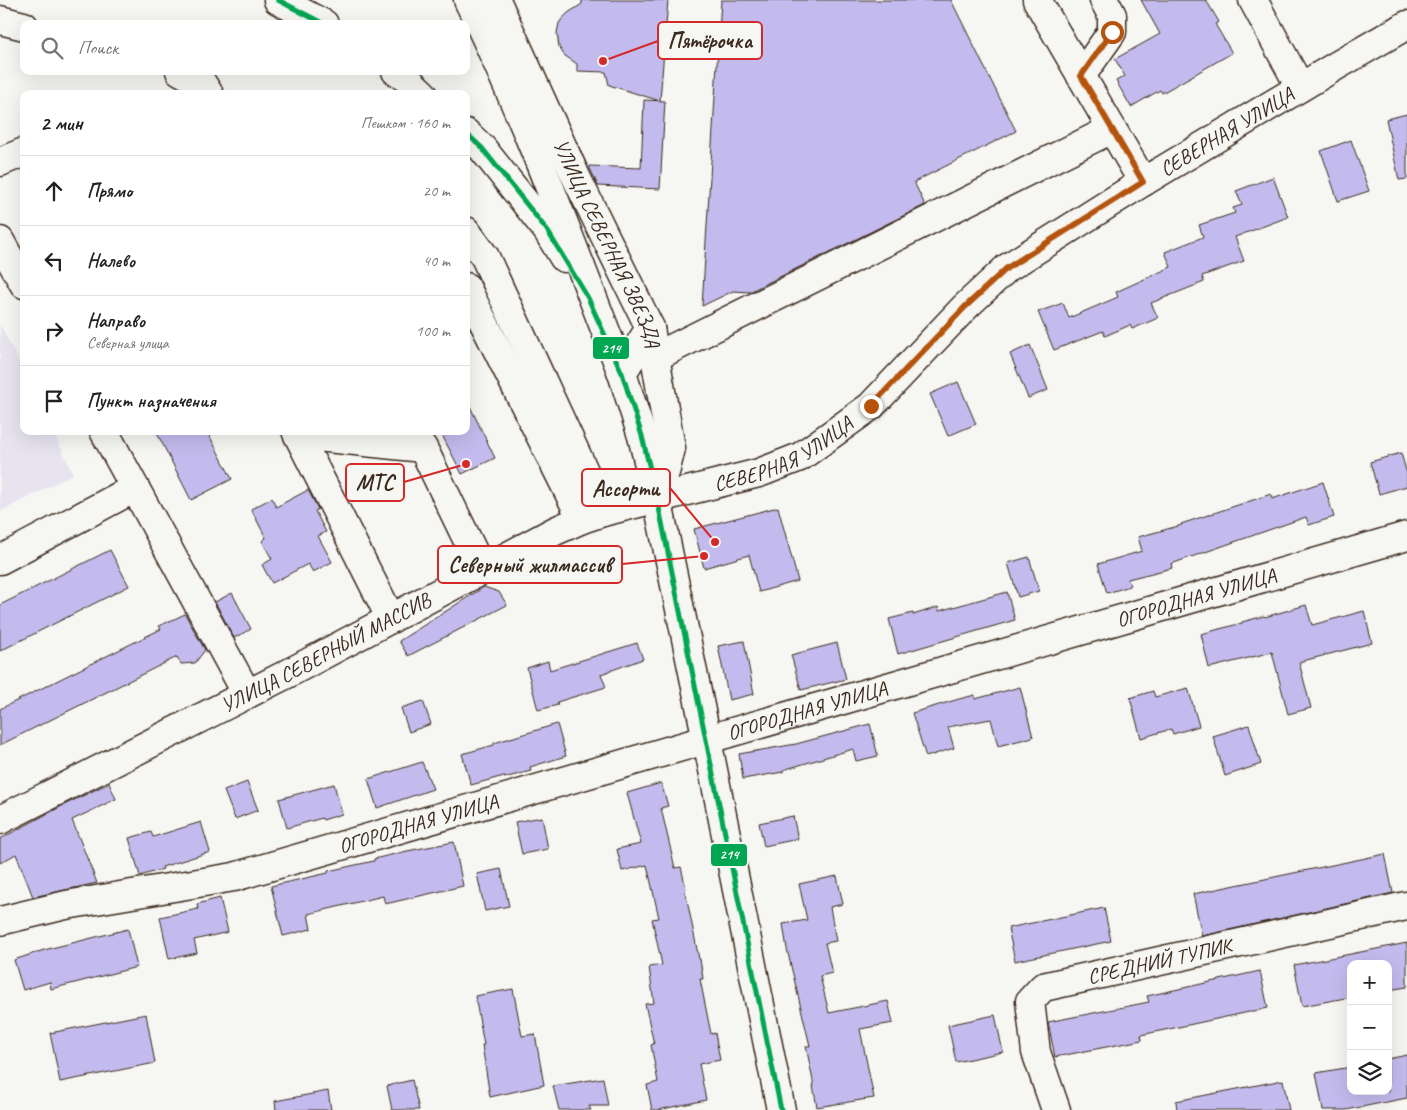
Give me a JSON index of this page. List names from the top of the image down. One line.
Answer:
{"streets":{"main road":["СЕВЕРНАЯ УЛИЦА","УЛИЦА СЕВЕРНАЯ ЗВЕЗДА","ОГОРОДНАЯ УЛИЦА","УЛИЦА СЕВЕРНЫЙ МАССИВ","СРЕДНИЙ ТУПИК"]},"crossings":[["СЕВЕРНАЯ УЛИЦА","УЛИЦА СЕВЕРНАЯ ЗВЕЗДА"],["СЕВЕРНАЯ УЛИЦА","УЛИЦА СЕВЕРНЫЙ МАССИВ"],["УЛИЦА СЕВЕРНАЯ ЗВЕЗДА","УЛИЦА СЕВЕРНЫЙ МАССИВ"]],"places":["Пятёрочка","МТС","Ассорти","Северный жилмассив"],"lines":["transit line 214"],"page":{"search":"Поиск","heading":["2 мин","Пешком · 160 m"],"list":[["Прямо","20 m"],["Налево","40 m"],["Направо","Северная улица","100 m"],"Пункт назначения"],"map_buttons":["+","−"]}}
